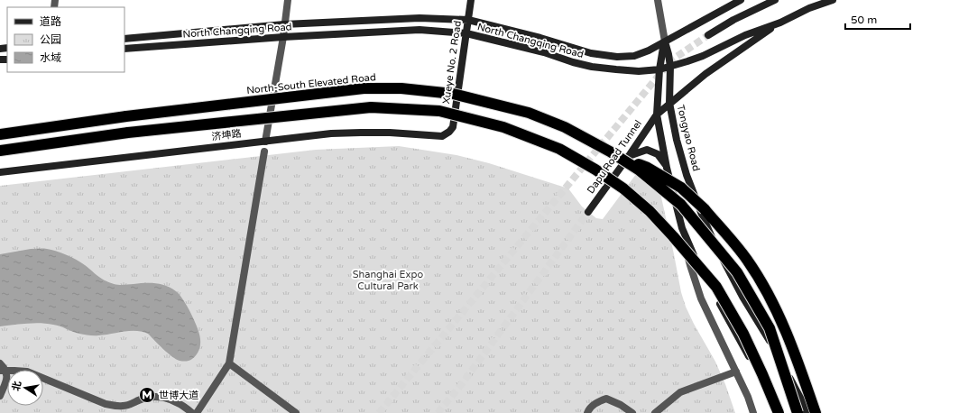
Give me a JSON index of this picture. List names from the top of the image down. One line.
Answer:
{"streets":{"highway":["North-South Elevated Road"],"main road":["North Changqing Road","Xueye No. 2 Road","济坤路","Tongyao Road","Dapu Road Tunnel"]},"crossings":[["North Changqing Road","Xueye No. 2 Road"],["North Changqing Road","Tongyao Road"],["Xueye No. 2 Road","济坤路"]],"parks":["Shanghai Expo Cultural Park"],"places":{"metro station":["世博大道"]},"legend":["道路","公园","水域"],"scale_bar":"50 m","north":"left"}
